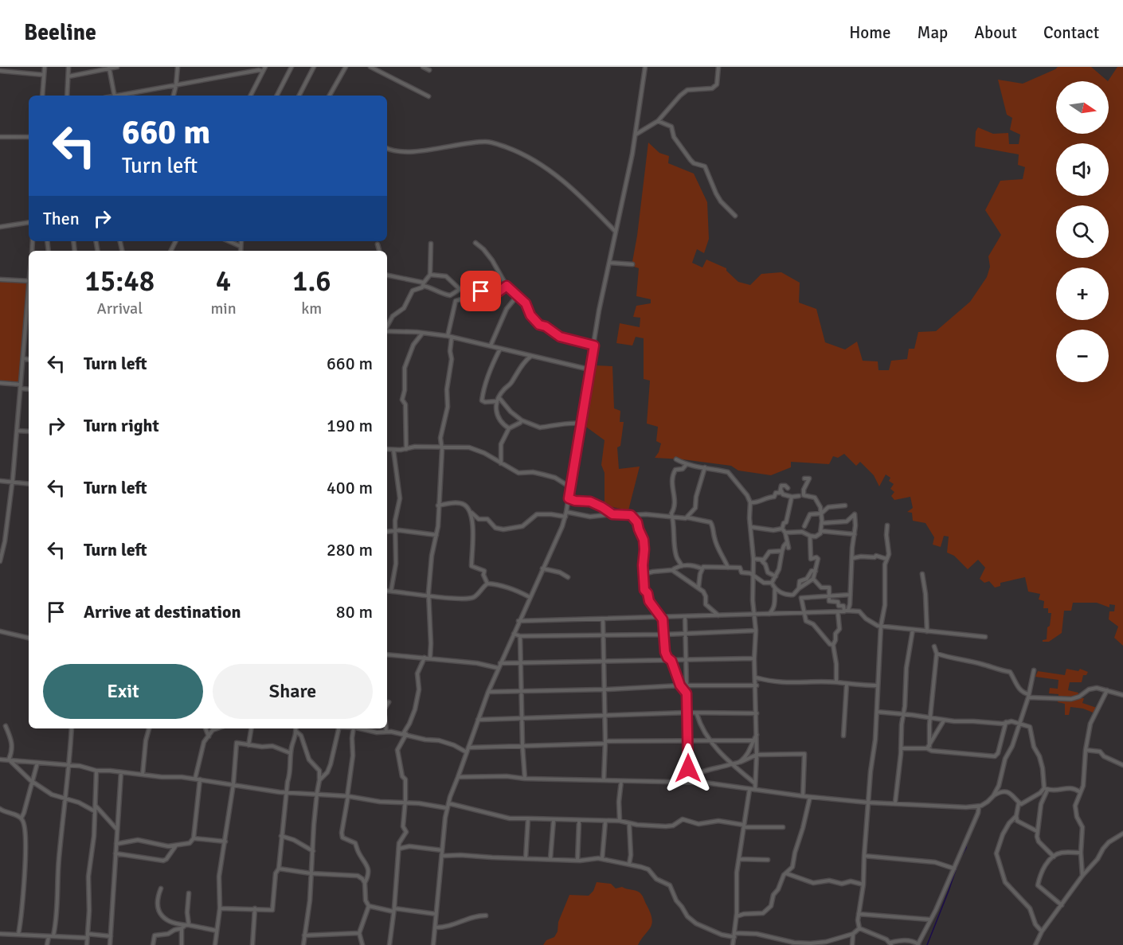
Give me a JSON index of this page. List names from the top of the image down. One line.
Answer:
{"north":"right","page":{"header":"Beeline","nav":["Home","Map","About","Contact"],"map_buttons":["+","−"],"turn":["660 m","Turn left"],"then":"Then","eta":["15:48","Arrival","4","min","1.6","km"],"list":[{"name":"Turn left","value":"660 m"},{"name":"Turn right","value":"190 m"},{"name":"Turn left","value":"400 m"},{"name":"Turn left","value":"280 m"},{"name":"Arrive at destination","value":"80 m"}],"buttons":["Exit","Share"]}}
